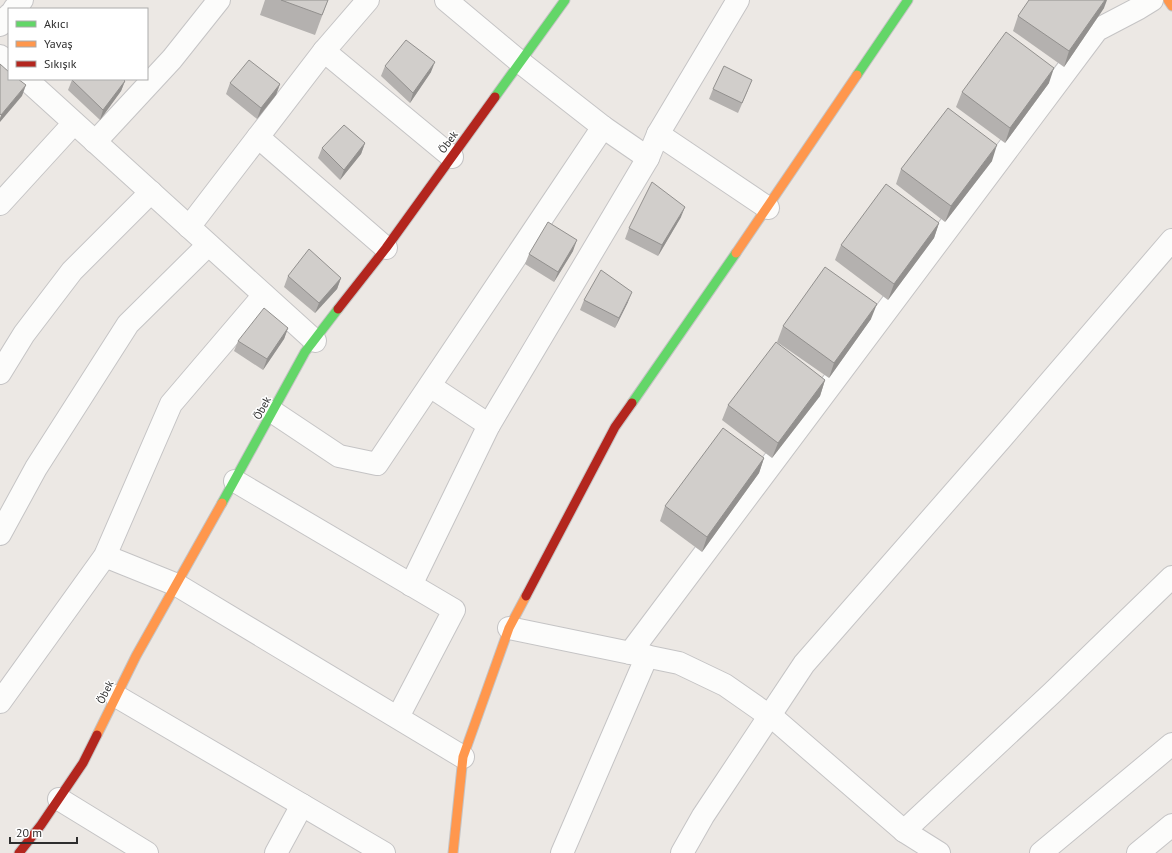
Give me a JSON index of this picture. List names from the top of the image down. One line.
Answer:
{"streets":{"street":["Öbek"]},"legend":["Akıcı","Yavaş","Sıkışık"],"scale_bar":"20 m"}
